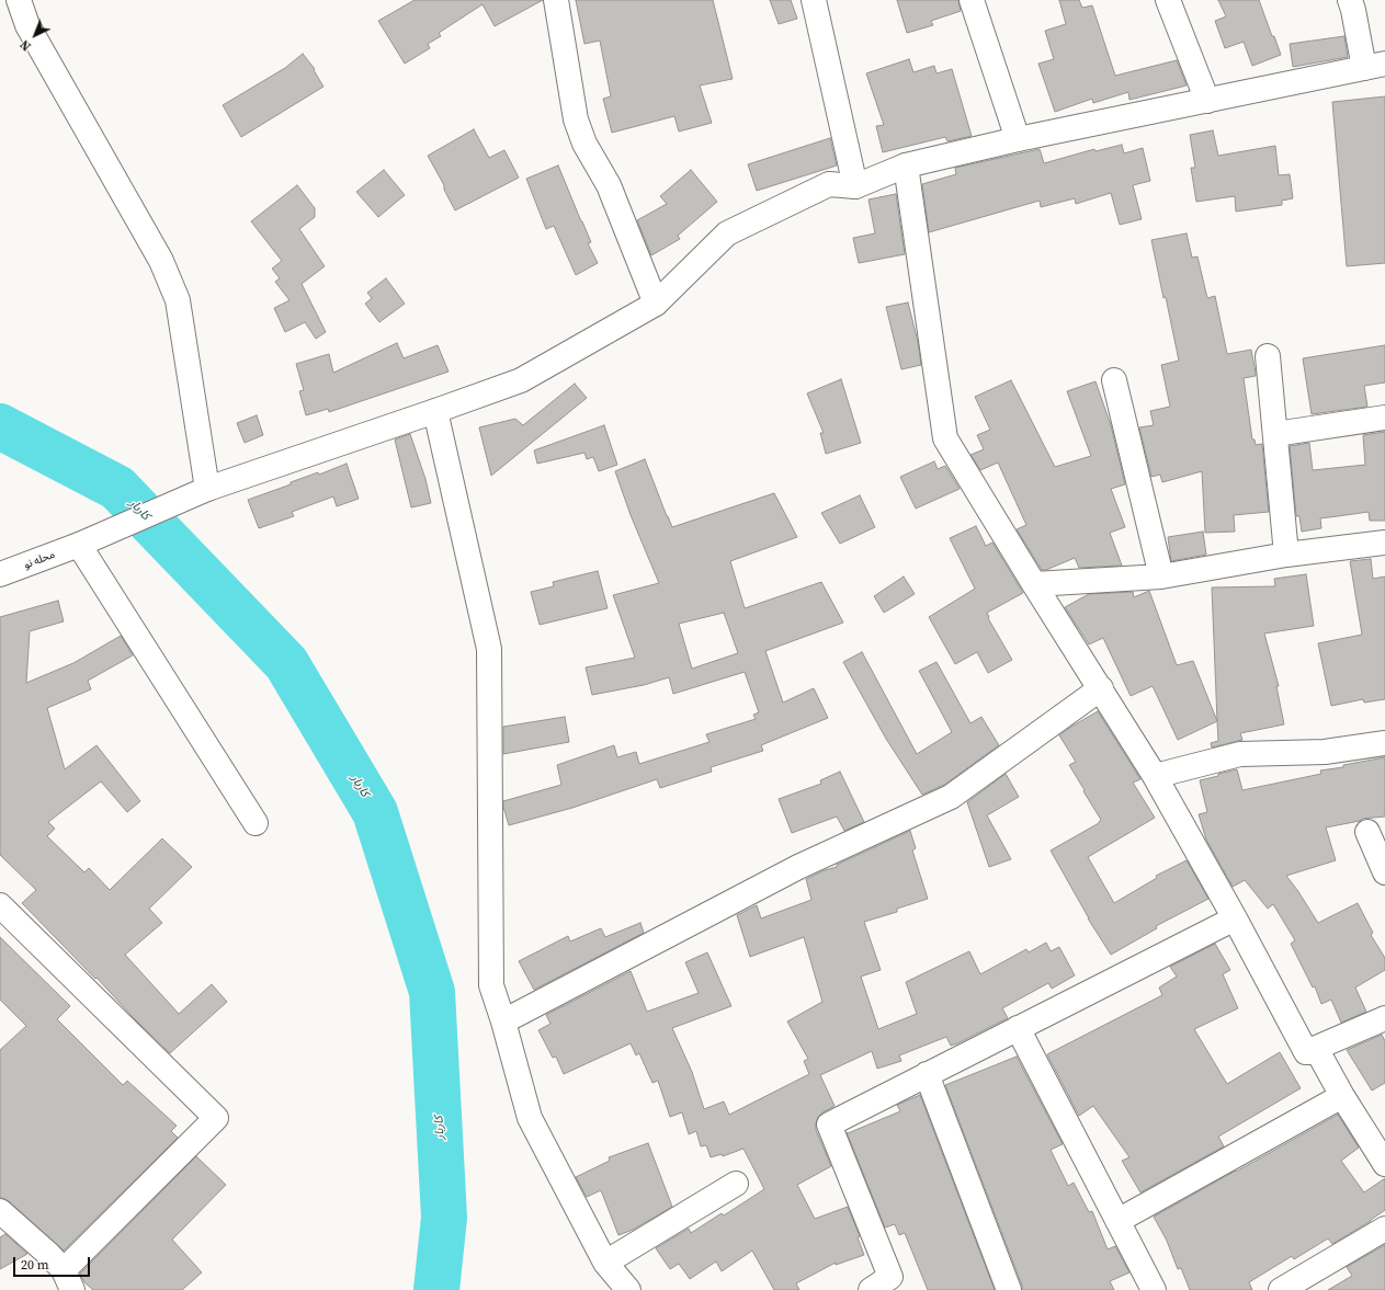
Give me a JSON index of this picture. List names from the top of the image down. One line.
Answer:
{"streets":{"street":["محله نو"]},"water":["کاربار"],"scale_bar":"20 m","north":"bottom left"}
